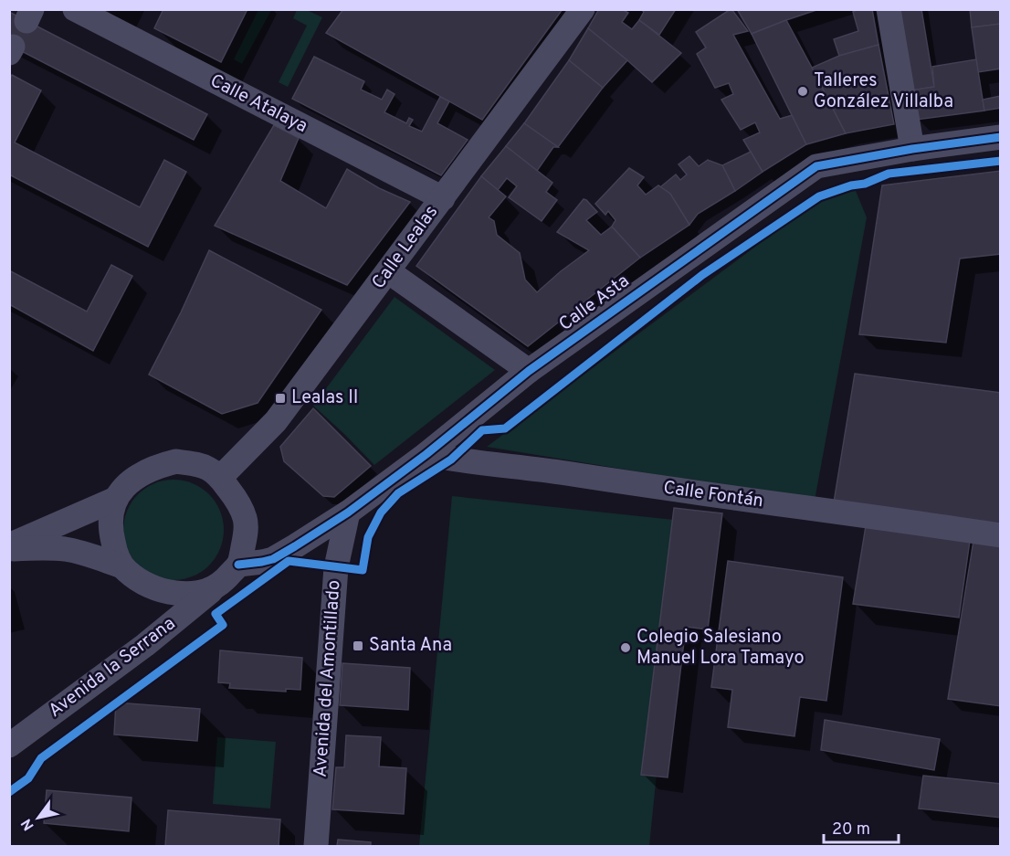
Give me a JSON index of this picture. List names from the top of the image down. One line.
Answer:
{"streets":{"street":["Calle Atalaya","Calle Lealas","Calle Asta","Calle Fontán","Avenida la Serrana","Avenida del Amontillado"]},"crossings":[["Calle Atalaya","Calle Lealas"],["Calle Lealas","Calle Asta"],["Calle Lealas","Avenida la Serrana"],["Calle Asta","Calle Fontán"],["Calle Asta","Avenida la Serrana"],["Calle Asta","Avenida del Amontillado"]],"places":{"other":["Talleres González Villalba","Colegio Salesiano Manuel Lora Tamayo"],"transit":["Lealas II","Santa Ana"]},"scale_bar":"20 m","north":"bottom left"}
